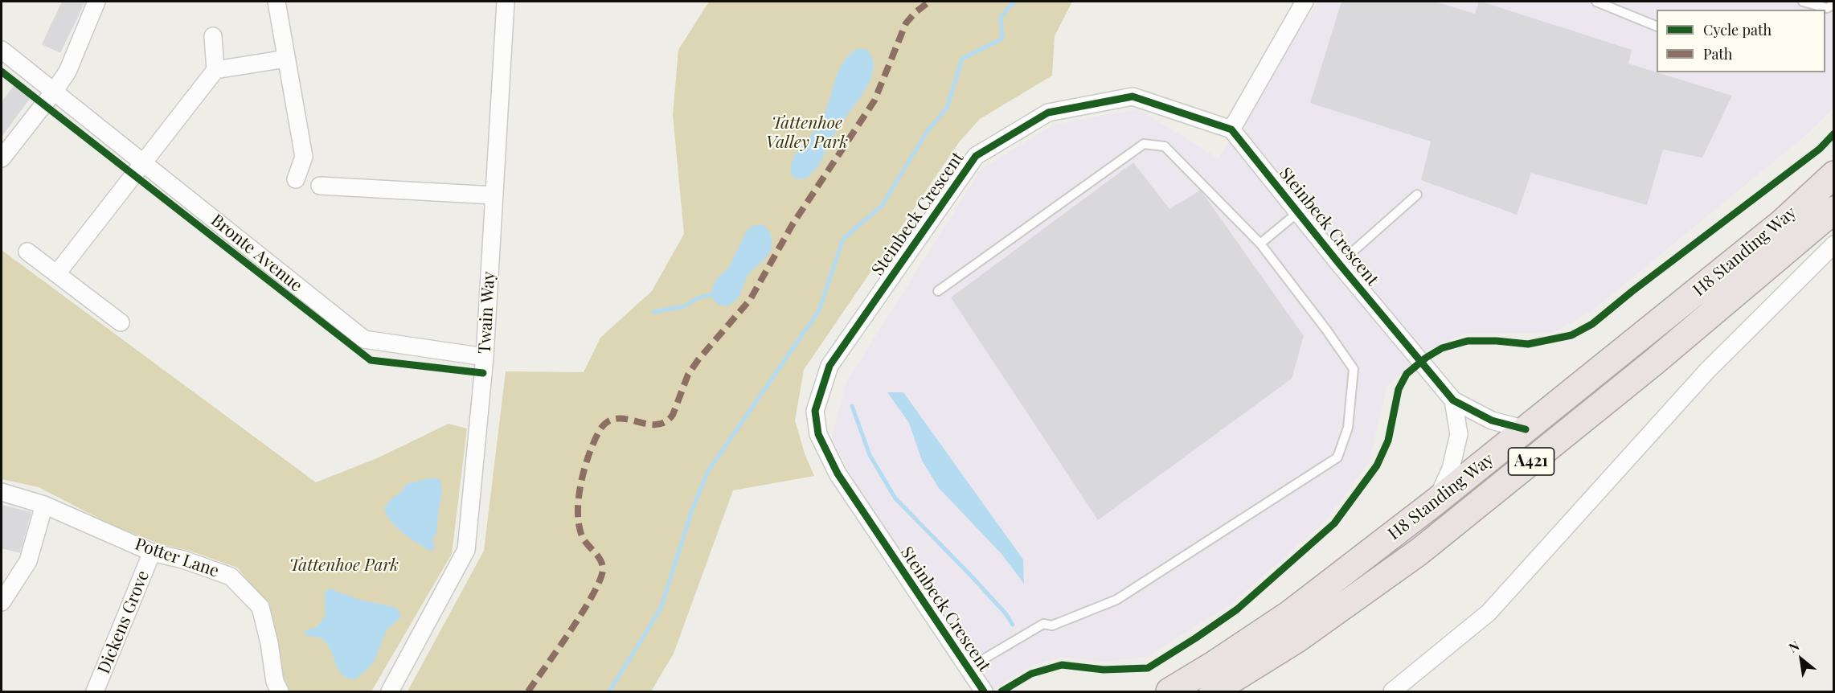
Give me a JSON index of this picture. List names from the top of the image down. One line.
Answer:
{"streets":{"highway":["H8 Standing Way","A421"],"street":["Steinbeck Crescent","Bronte Avenue","Twain Way","Potter Lane","Dickens Grove"]},"crossings":[["Steinbeck Crescent","H8 Standing Way"],["Bronte Avenue","Twain Way"],["Potter Lane","Dickens Grove"]],"parks":["Tattenhoe Valley Park","Tattenhoe Park"],"legend":["Cycle path","Path"],"north":"top left"}
